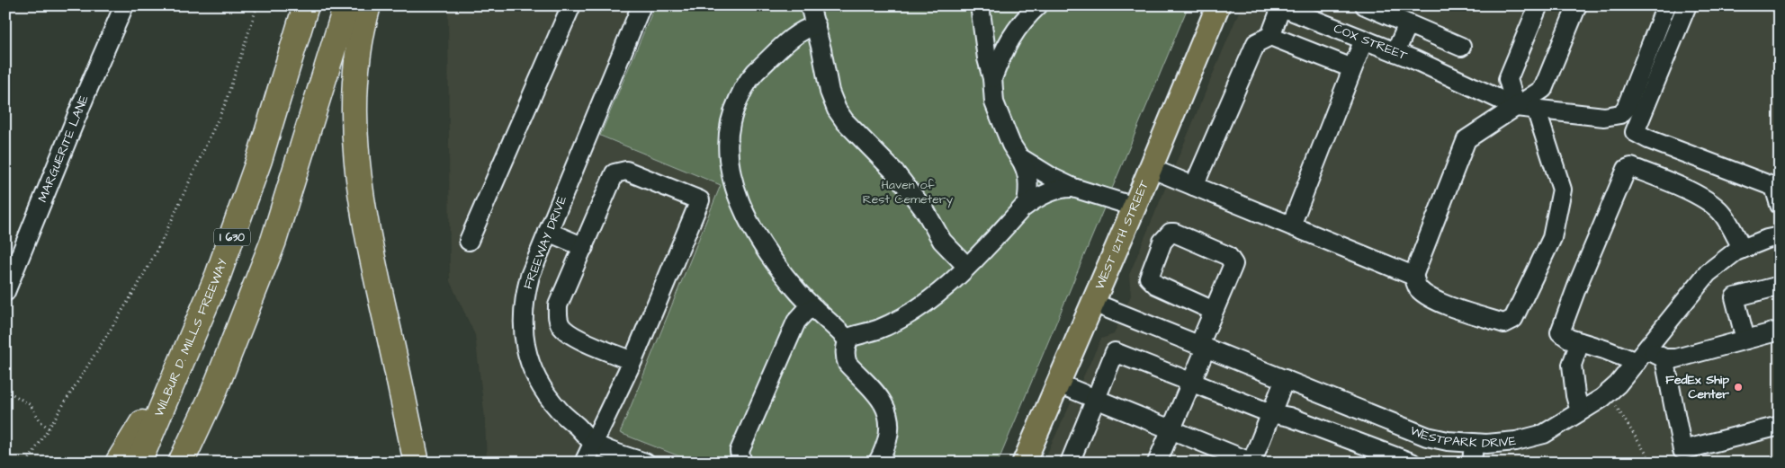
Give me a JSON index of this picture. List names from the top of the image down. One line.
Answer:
{"streets":{"highway":["I 630","WILBUR D. MILLS FREEWAY"],"main road":["WEST 12TH STREET"],"street":["COX STREET","MARGUERITE LANE","FREEWAY DRIVE","WESTPARK DRIVE"]},"crossings":[["WEST 12TH STREET","WESTPARK DRIVE"]],"parks":["Haven of Rest Cemetery"],"places":["FedEx Ship Center"]}
